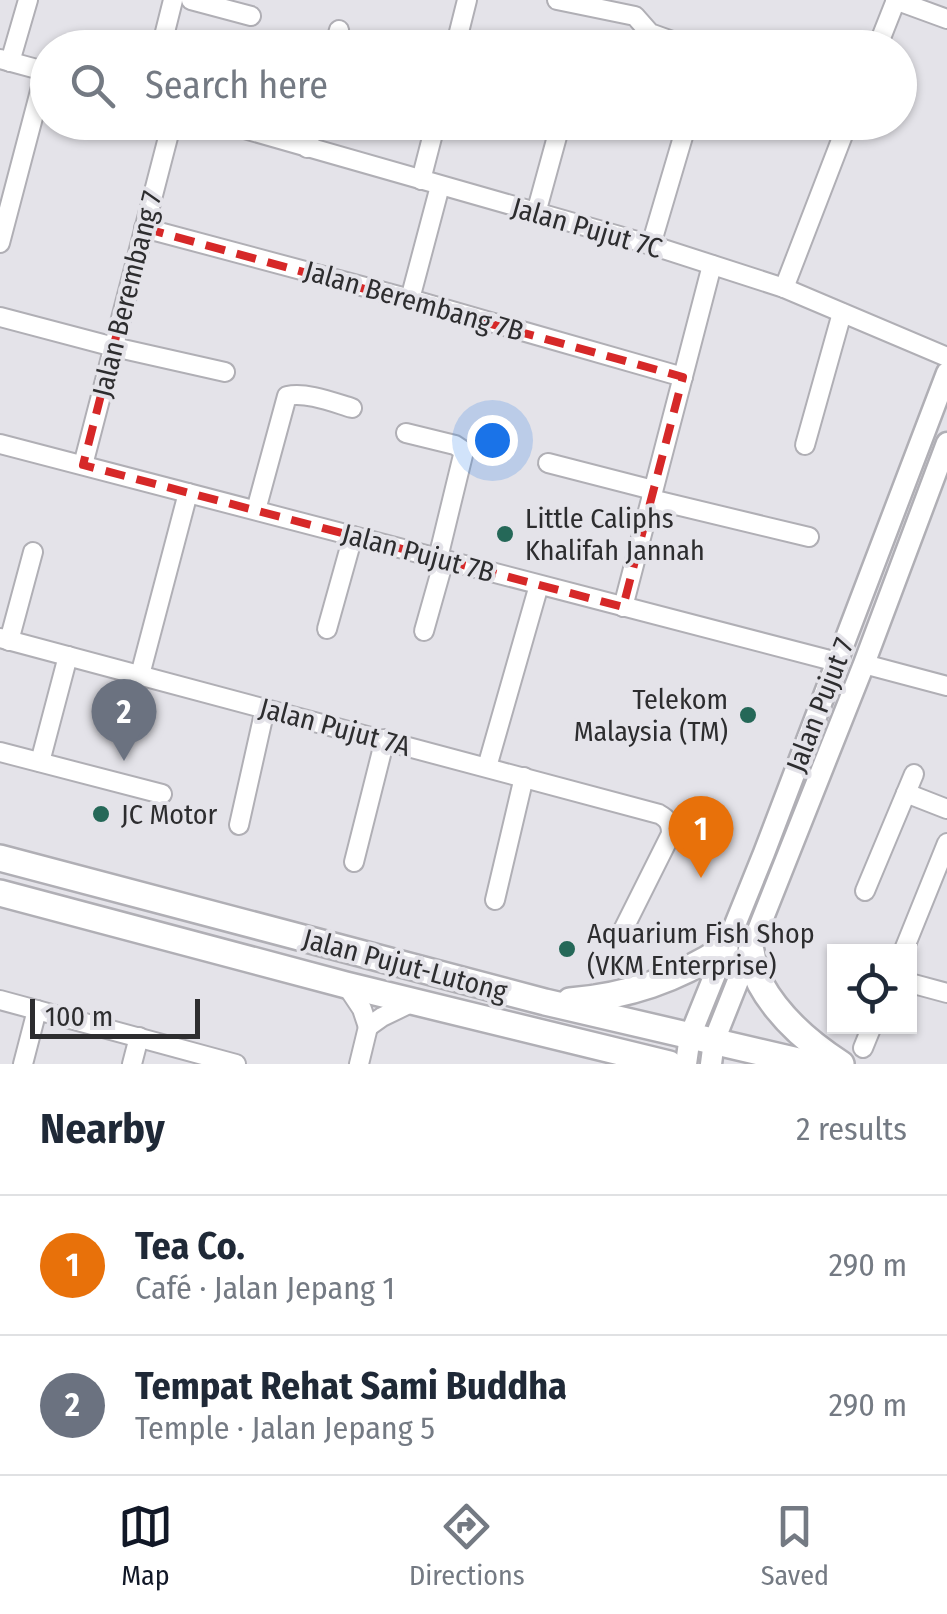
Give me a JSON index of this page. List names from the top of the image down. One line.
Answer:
{"streets":{"highway":["Jalan Pujut-Lutong"],"main road":["Jalan Pujut 7"],"street":["Jalan Pujut 7C","Jalan Berembang 7","Jalan Berembang 7B","Jalan Pujut 7B","Jalan Pujut 7A"]},"crossings":[["Jalan Berembang 7","Jalan Berembang 7B"],["Jalan Berembang 7","Jalan Pujut 7B"],["Jalan Pujut 7B","Jalan Pujut 7"],["Jalan Pujut 7","Jalan Pujut-Lutong"]],"places":["Little Caliphs Khalifah Jannah","Telekom Malaysia (TM)","JC Motor","Aquarium Fish Shop (VKM Enterprise)"],"scale_bar":"100 m","page":{"search":"Search here","pins":["2","1"],"scale":"100 m","heading":["Nearby","2 results"],"list":[{"mark":"1","name":"Tea Co.","note":"Café · Jalan Jepang 1","value":"290 m"},{"mark":"2","name":"Tempat Rehat Sami Buddha","note":"Temple · Jalan Jepang 5","value":"290 m"}],"nav":["Map","Directions","Saved"]}}
